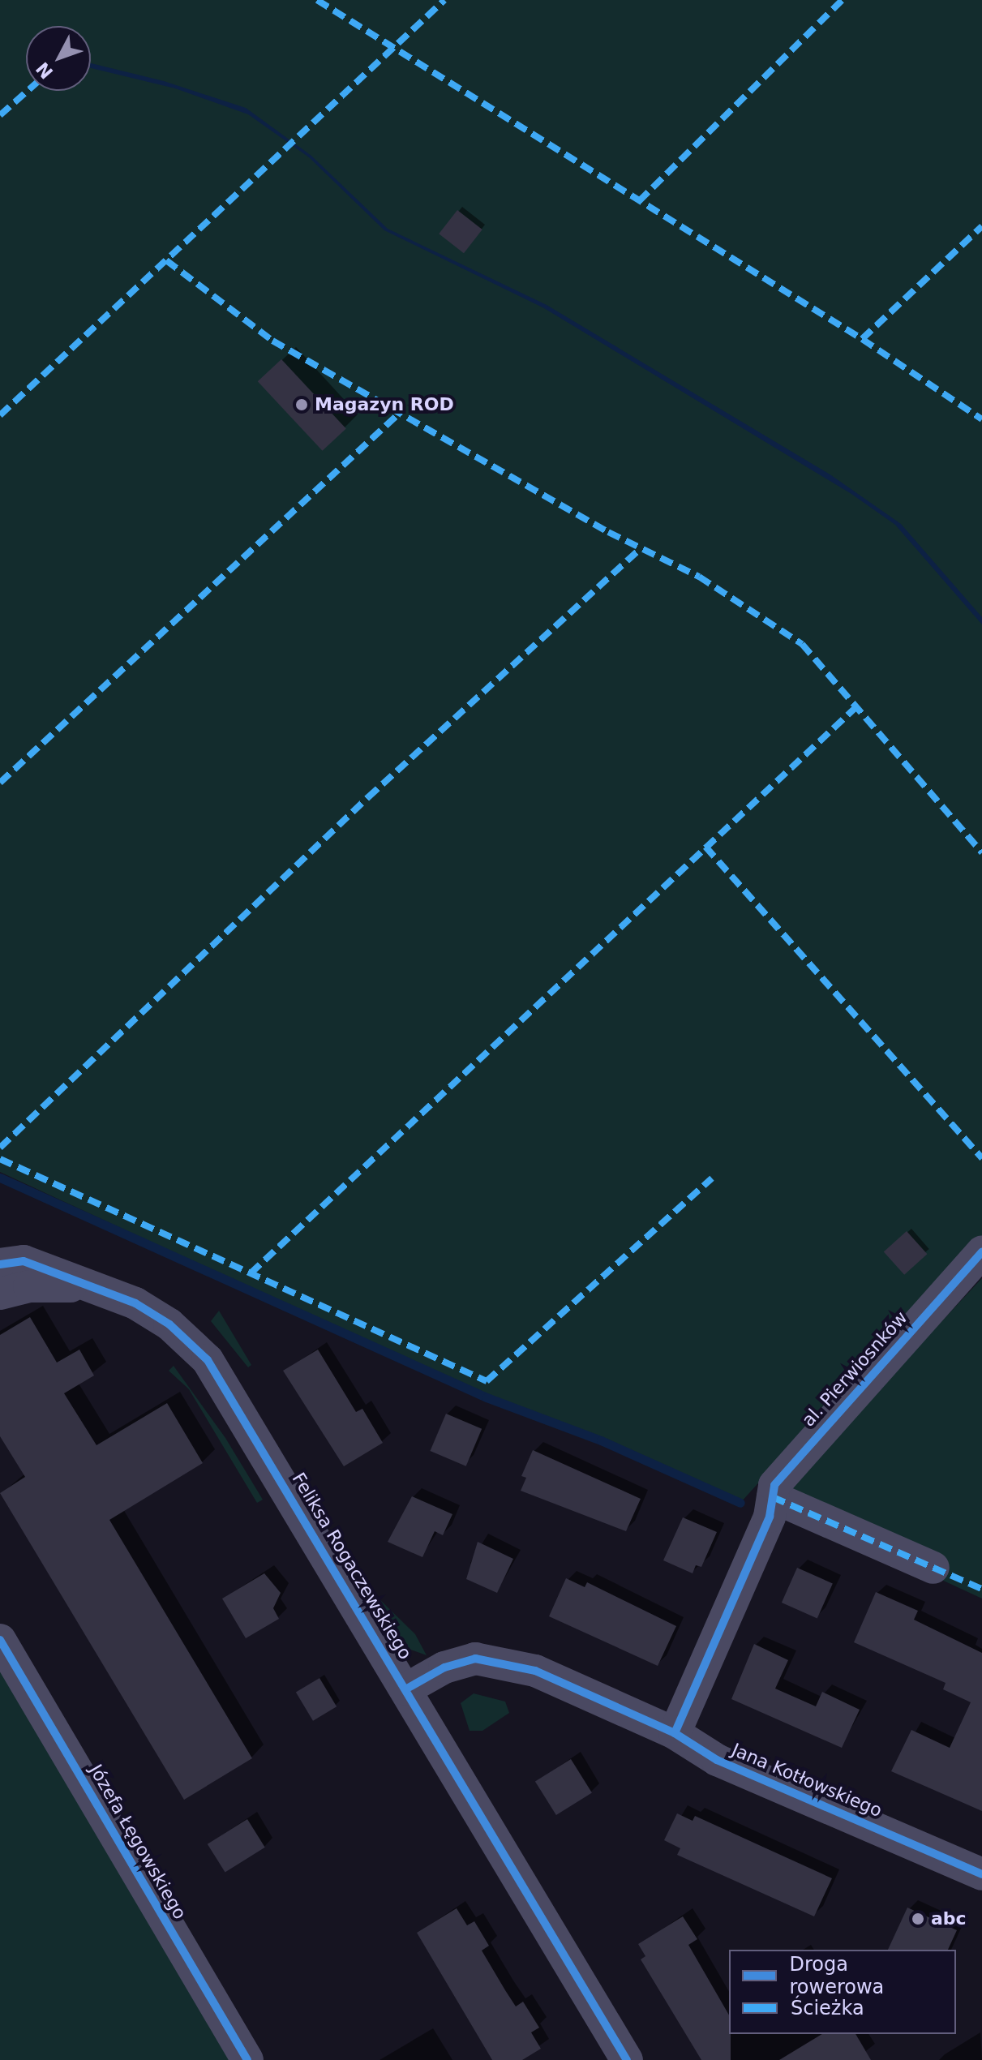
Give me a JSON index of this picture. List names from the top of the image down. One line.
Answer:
{"streets":{"street":["al. Pierwiosnków","Feliksa Rogaczewskiego","Jana Kotłowskiego","Józefa Łęgowskiego"]},"crossings":[["al. Pierwiosnków","Jana Kotłowskiego"],["Feliksa Rogaczewskiego","Jana Kotłowskiego"]],"places":["Magazyn ROD","abc"],"legend":["Droga rowerowa","Ścieżka"],"north":"bottom left"}
